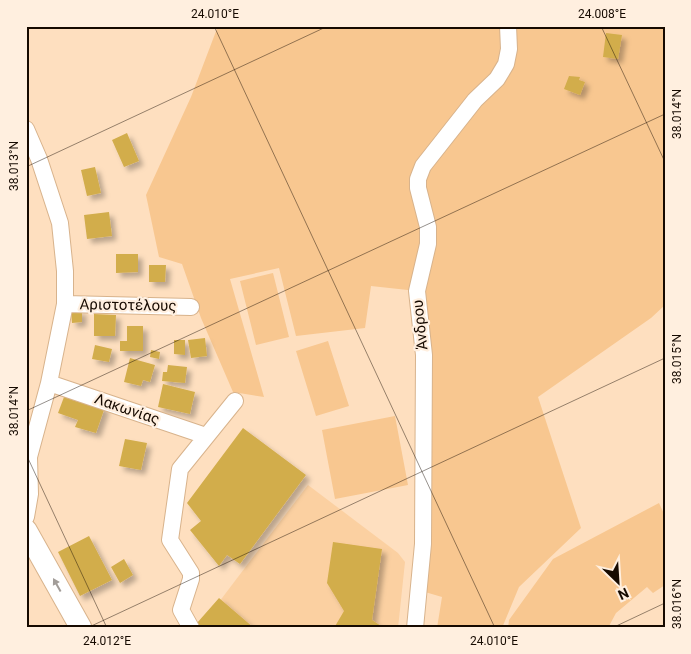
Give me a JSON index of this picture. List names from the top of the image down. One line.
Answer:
{"streets":{"street":["Αριστοτέλους","Άνδρου","Λακωνίας"]},"north":"bottom right","coordinates":["24.010°E","24.008°E","38.014°N","38.013°N","38.015°N","38.016°N","24.012°E"]}
